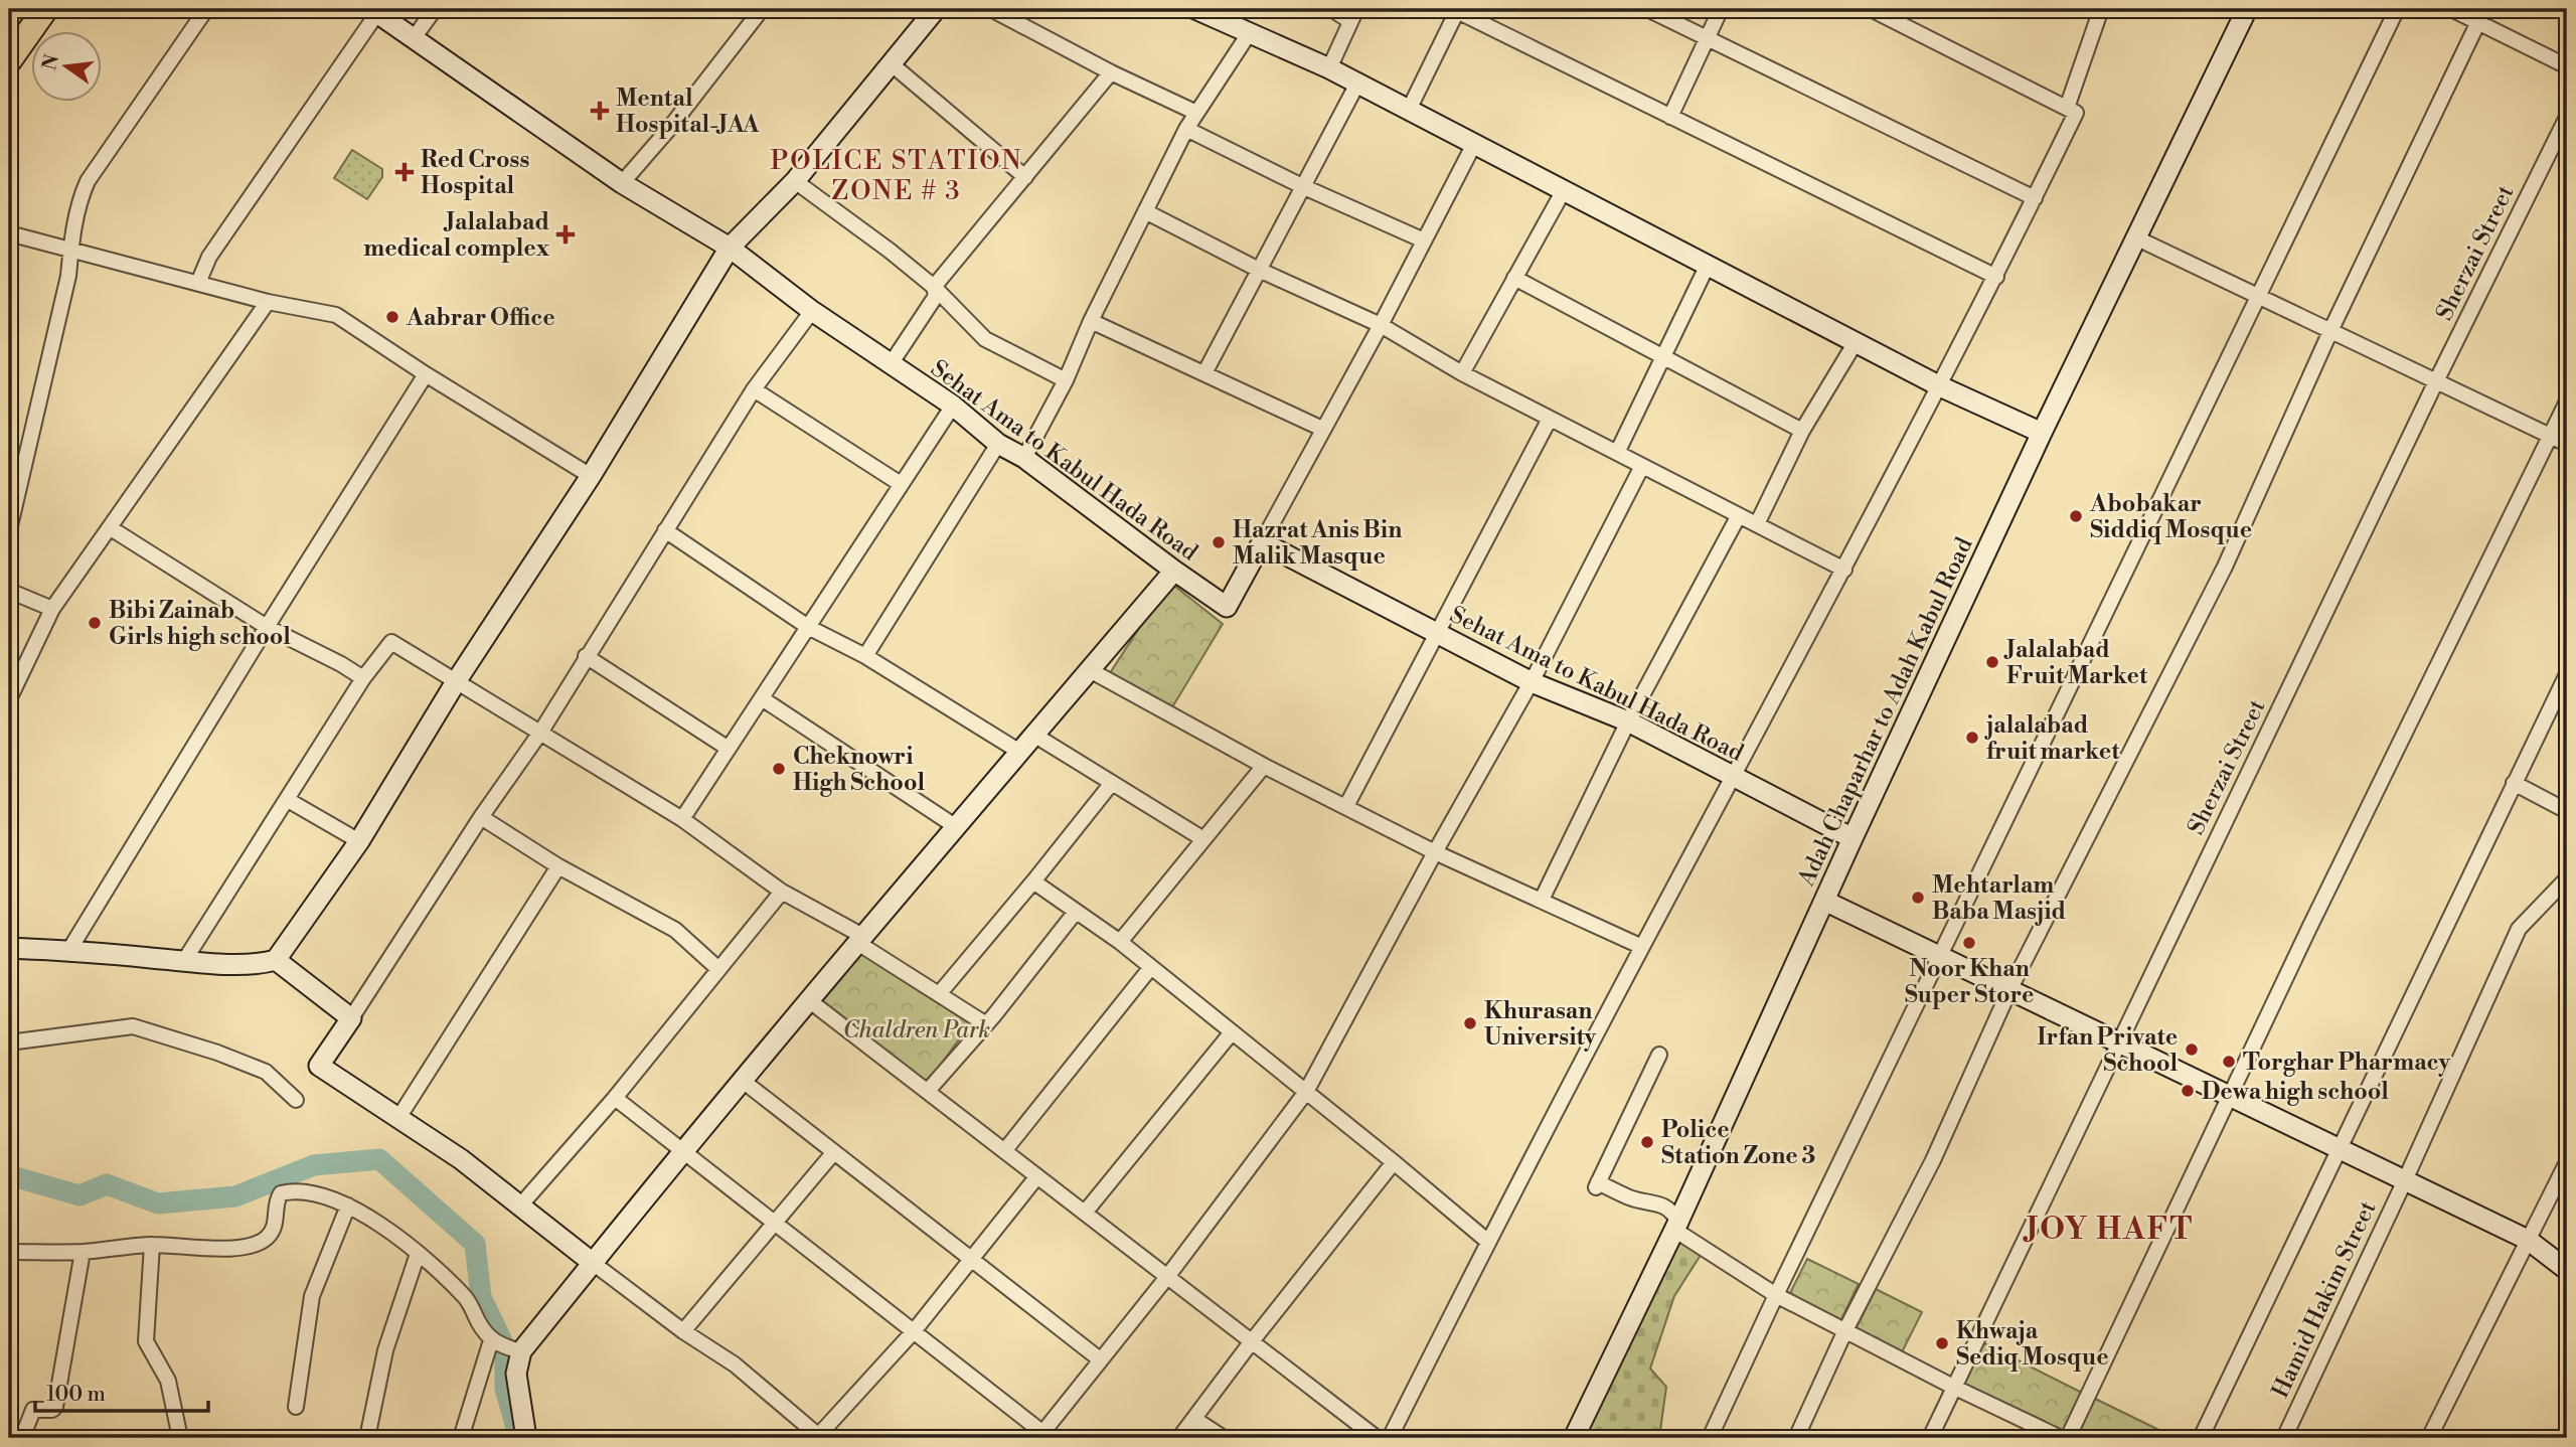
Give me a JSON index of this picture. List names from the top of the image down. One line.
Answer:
{"streets":{"main road":["Sehat Ama to Kabul Hada Road","Adah Chaparhar to Adah Kabul Road"],"street":["Sherzai Street","Hamid Hakim Street"]},"crossings":[["Sehat Ama to Kabul Hada Road","Adah Chaparhar to Adah Kabul Road"]],"districts":["POLICE STATION ZONE # 3","JOY HAFT"],"parks":["Chaldren Park"],"places":{"health":["Mental Hospital-JAA","Red Cross Hospital","Jalalabad medical complex"],"other":["Aabrar Office","Abobakar Siddiq Mosque","Hazrat Anis Bin Malik Masque","Bibi Zainab Girls high school","Jalalabad Fruit Market","jalalabad fruit market","Cheknowri High School","Mehtarlam Baba Masjid","Noor Khan Super Store","Khurasan University","Irfan Private School","Torghar Pharmacy","Dewa high school","Police Station Zone 3","Khwaja Sediq Mosque"]},"scale_bar":"100 m","north":"left"}
